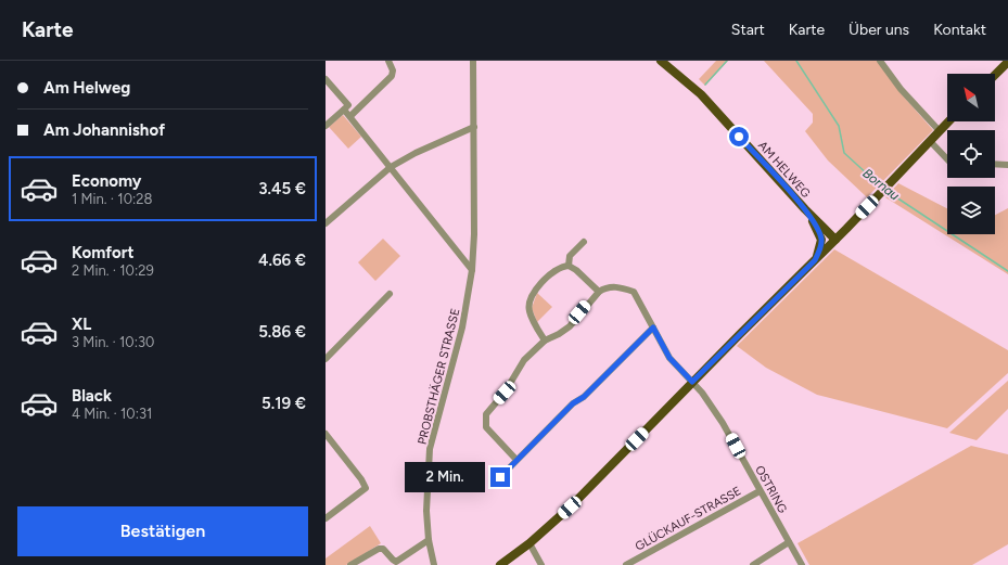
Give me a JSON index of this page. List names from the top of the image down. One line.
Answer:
{"streets":{"main road":["AM HELWEG"],"street":["PROBSTHÄGER STRASSE","OSTRING","GLÜCKAUF-STRASSE"]},"crossings":[["OSTRING","GLÜCKAUF-STRASSE"]],"water":["Bornau"],"north":"top left","page":{"header":"Karte","nav":["Start","Karte","Über uns","Kontakt"],"banner":["Am Helweg","Am Johannishof"],"list":[{"name":"Economy","note":"1 Min. · 10:28","value":"3.45 €"},{"name":"Komfort","note":"2 Min. · 10:29","value":"4.66 €"},{"name":"XL","note":"3 Min. · 10:30","value":"5.86 €"},{"name":"Black","note":"4 Min. · 10:31","value":"5.19 €"}],"bubble":"2 Min.","buttons":"Bestätigen"}}
